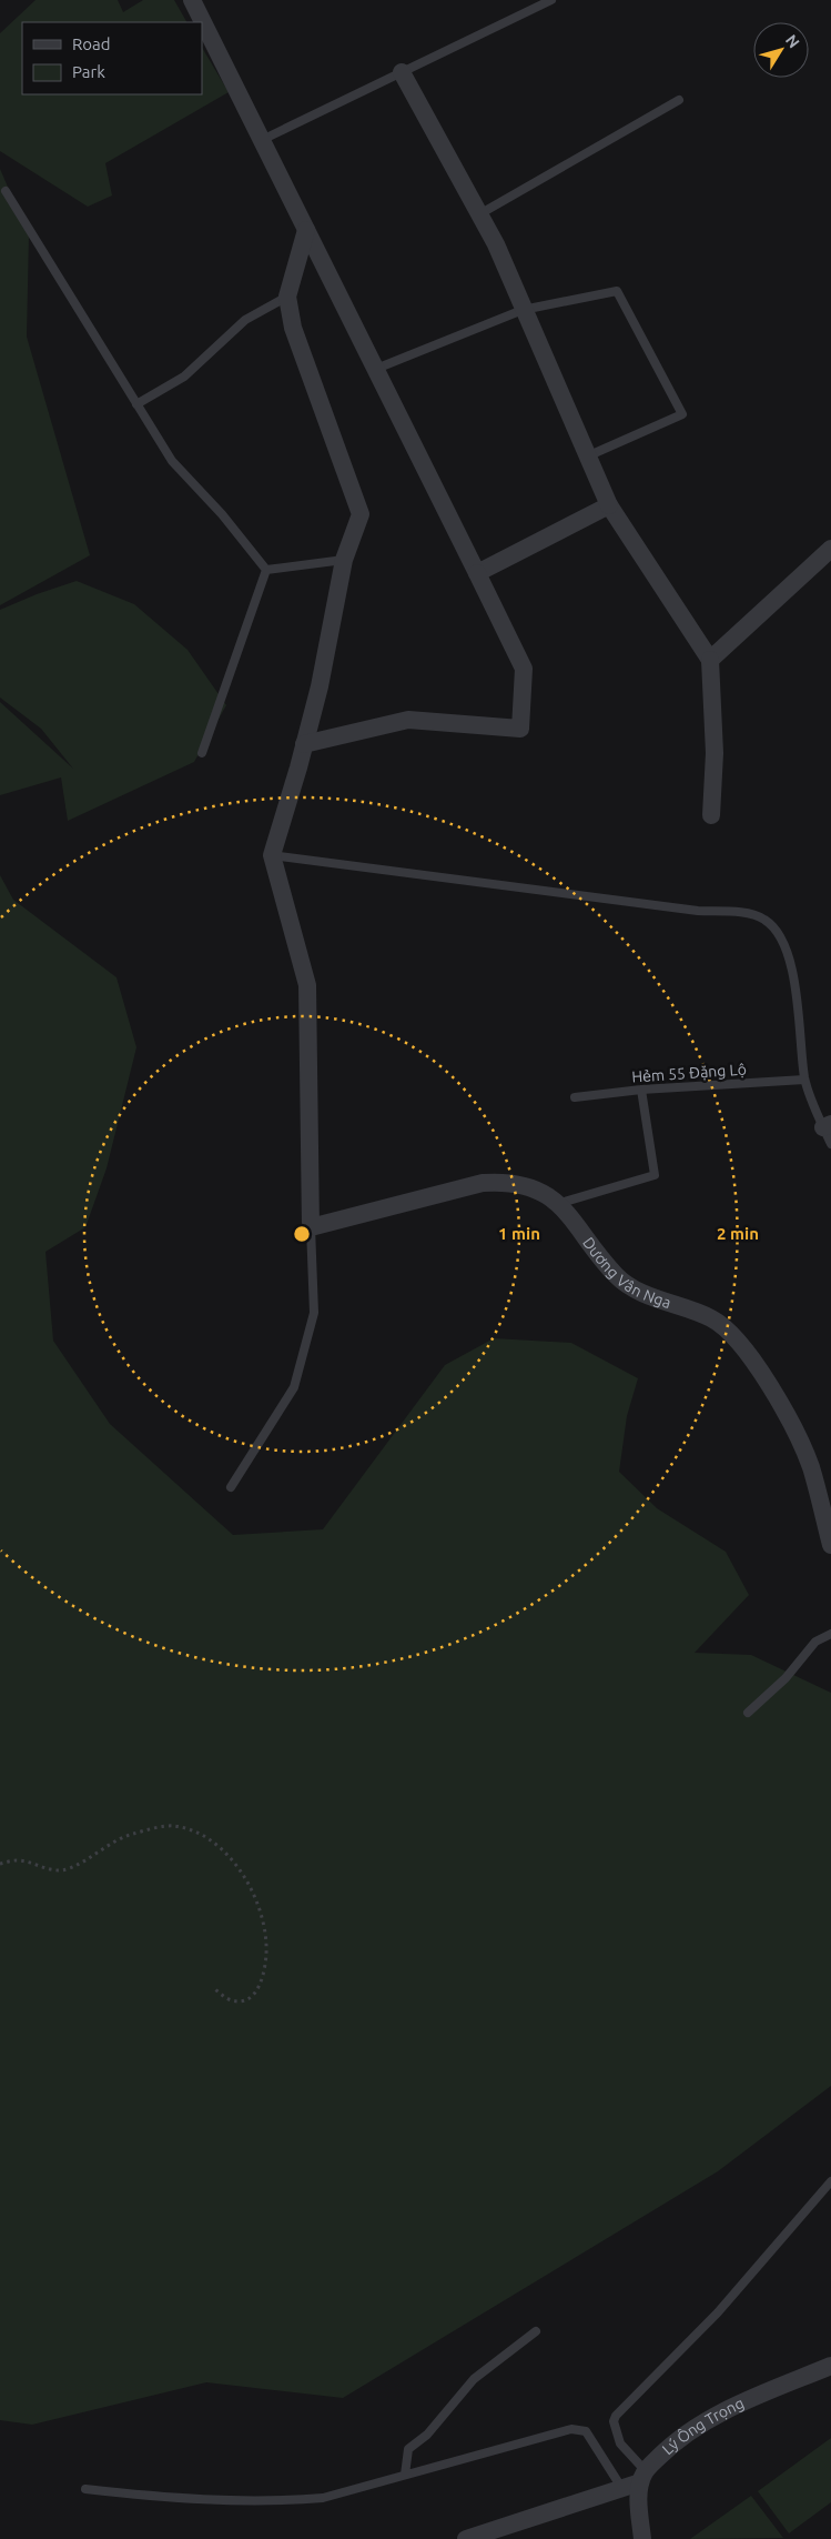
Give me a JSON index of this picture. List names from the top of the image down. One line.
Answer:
{"streets":{"street":["Dương Vân Nga","Lý Ông Trọng"],"lane":["Hẻm 55 Đặng Lộ"]},"legend":["Road","Park"],"north":"top right","rings":["1 min","2 min"]}
